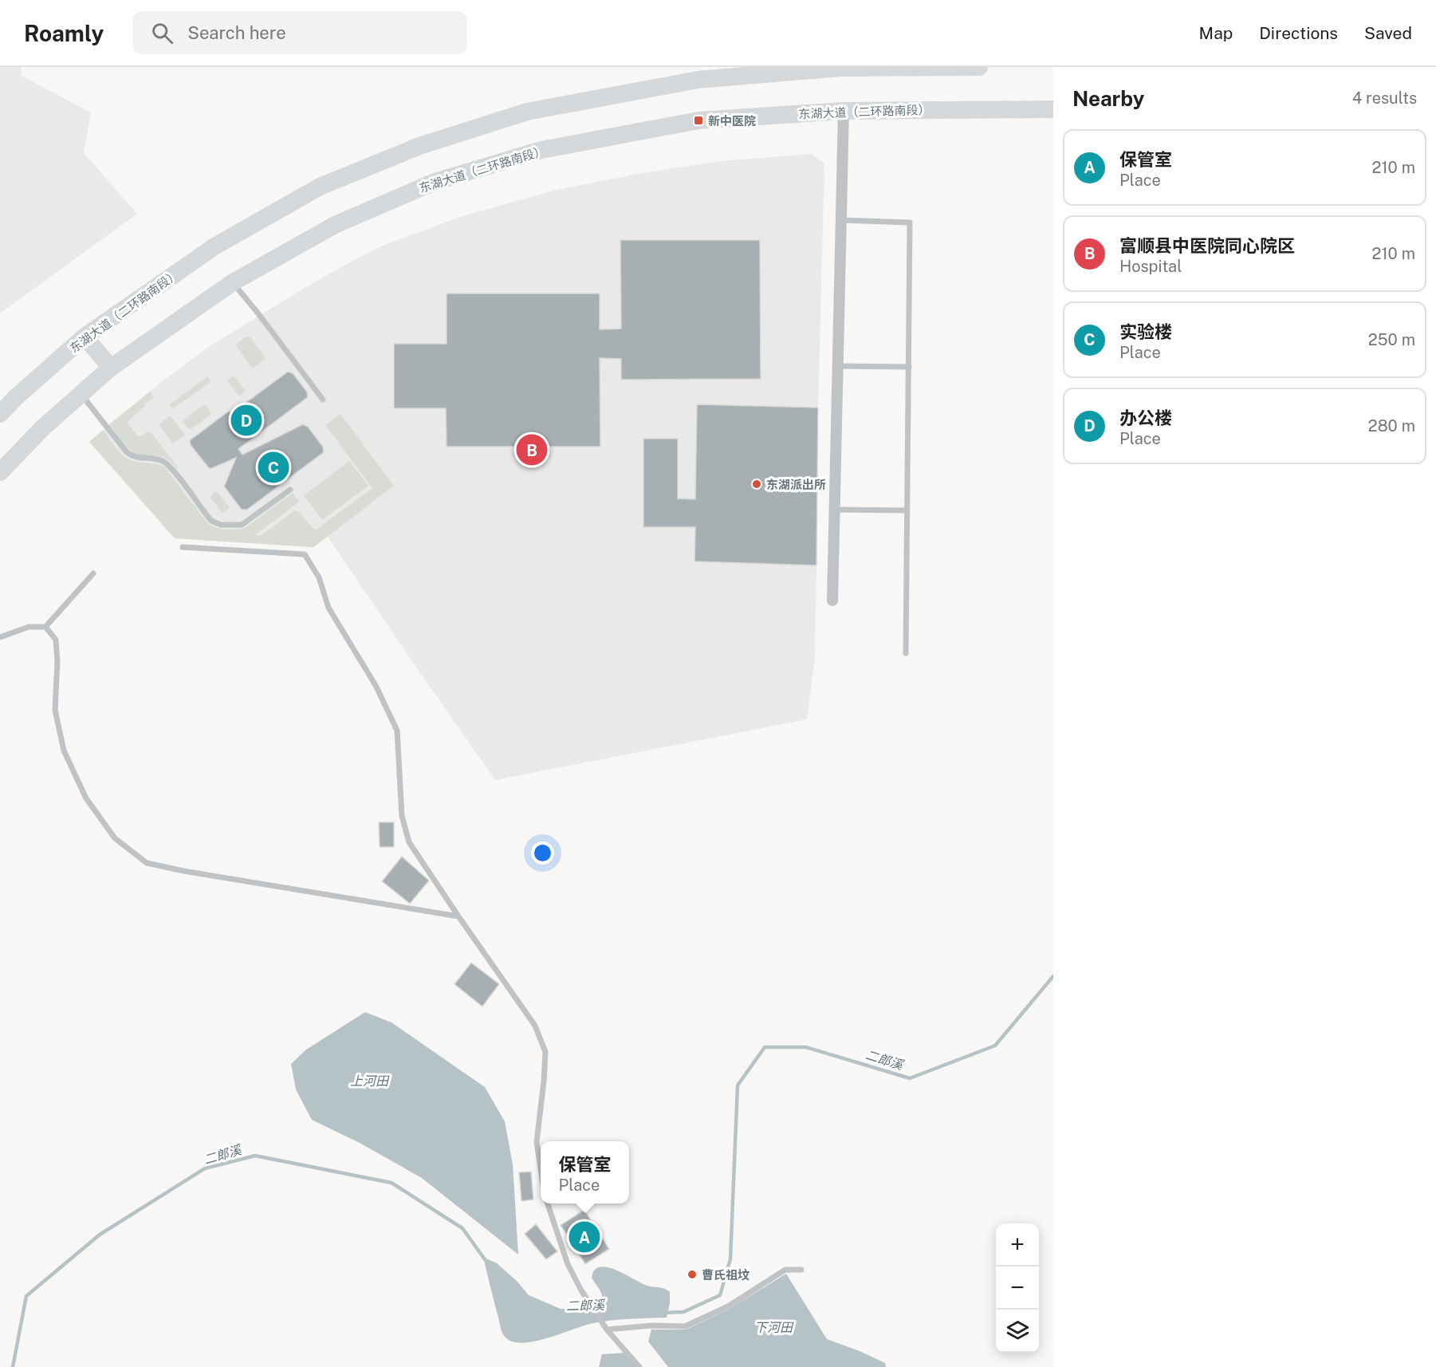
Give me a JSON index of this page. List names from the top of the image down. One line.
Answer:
{"streets":{"highway":["东湖大道（二环路南段）"]},"water":["二郎溪","上河田","下河田"],"places":{"transit":["新中医院"],"other":["东湖派出所","曹氏祖坟"]},"page":{"header":"Roamly","search":"Search here","nav":["Map","Directions","Saved"],"heading":["Nearby","4 results"],"list":[{"mark":"A","name":"保管室","note":"Place","value":"210 m"},{"mark":"B","name":"富顺县中医院同心院区","note":"Hospital","value":"210 m"},{"mark":"C","name":"实验楼","note":"Place","value":"250 m"},{"mark":"D","name":"办公楼","note":"Place","value":"280 m"}],"pins":["D","B","C","A"],"popup":["保管室","Place"],"map_buttons":["+","−"]}}
